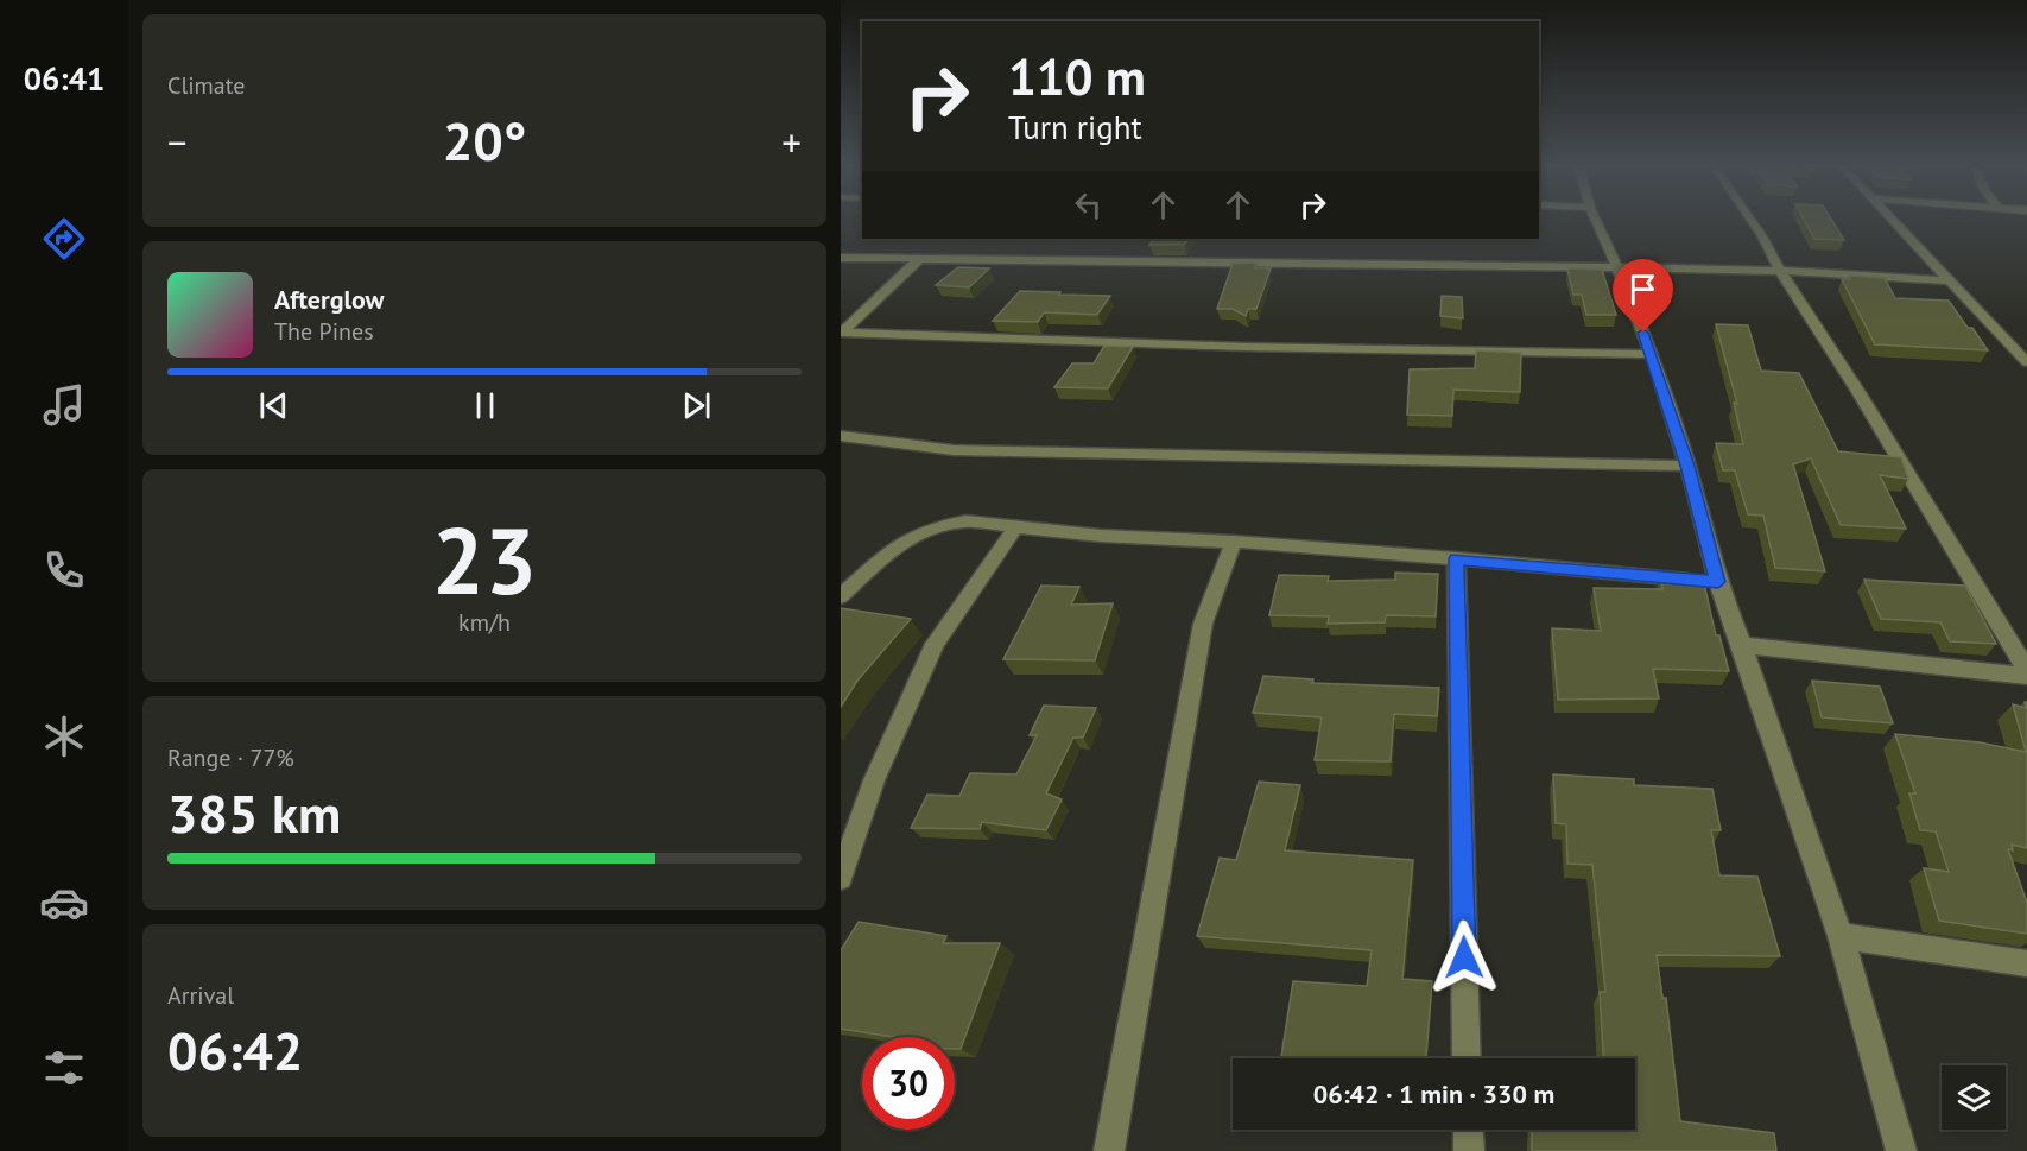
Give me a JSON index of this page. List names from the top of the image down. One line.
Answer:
{"page":{"tabs":"06:41","tile":["Climate",["23","km/h"],["Range · 77%","385 km"],["Arrival","06:42"]],"turn":["110 m","Turn right"],"heat":["−","20°","+"],"song":["Afterglow","The Pines"],"limit":"30","trip":"06:42 · 1 min · 330 m"}}
